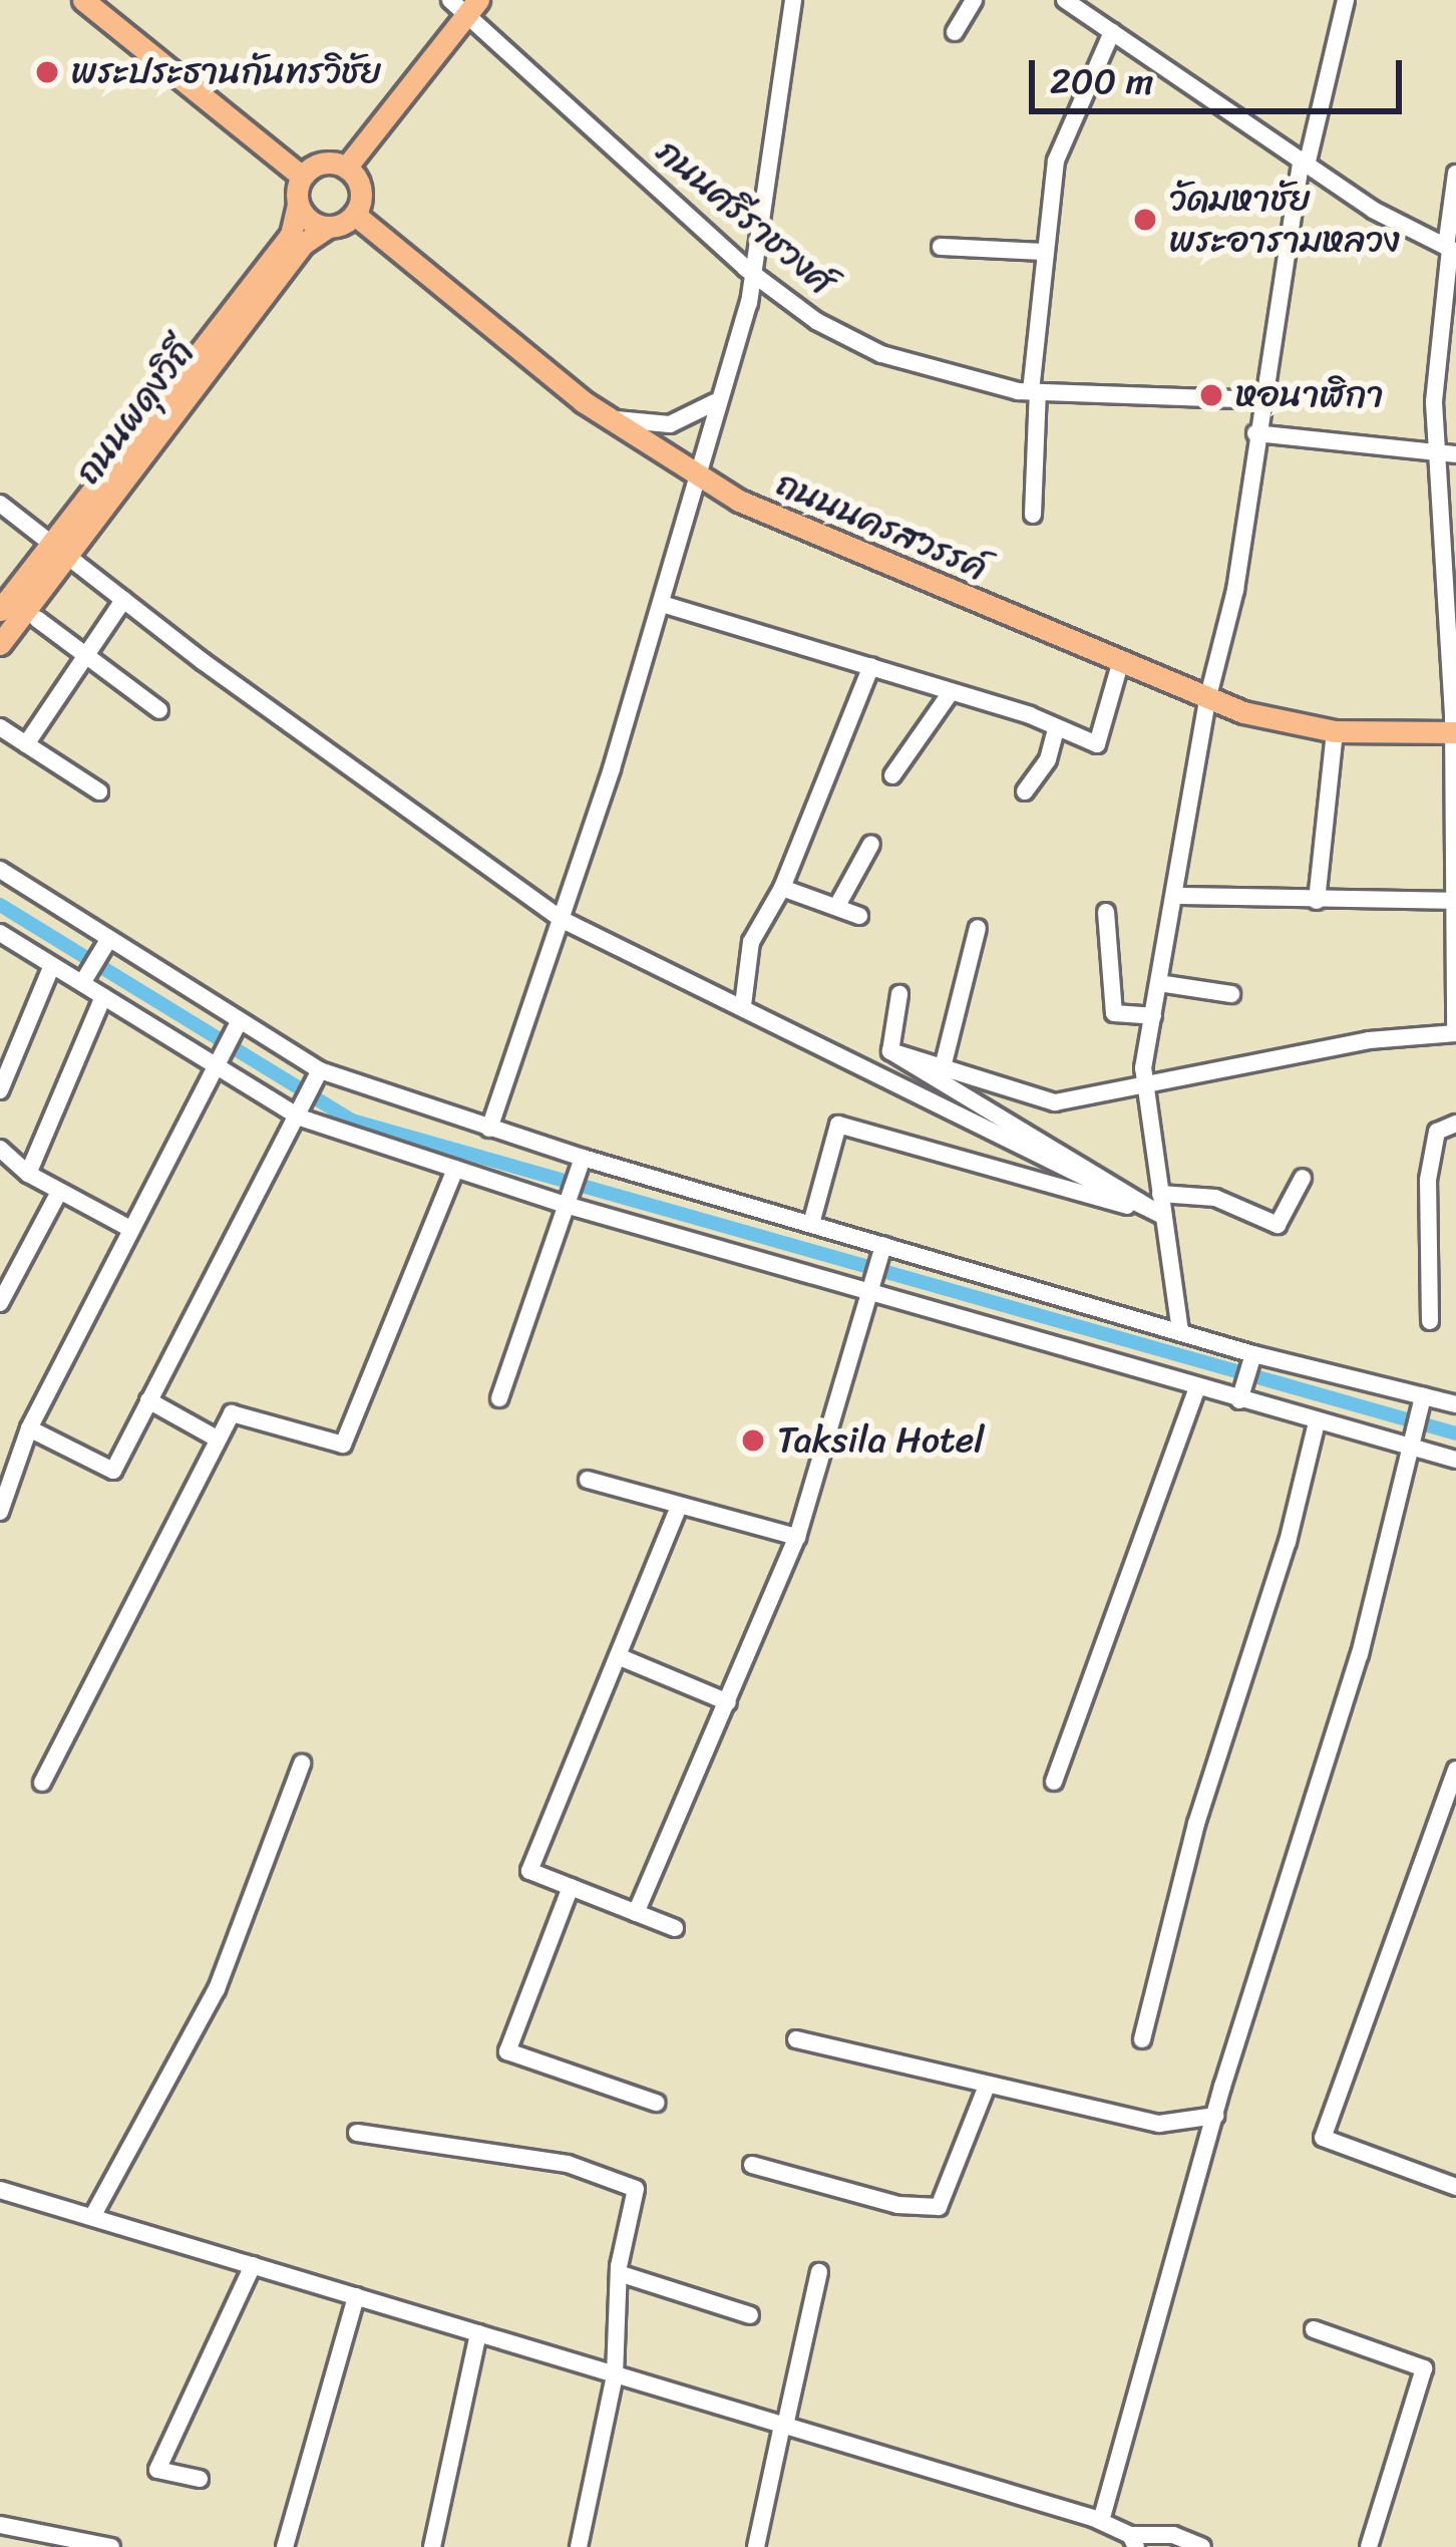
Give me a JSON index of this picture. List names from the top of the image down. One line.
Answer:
{"streets":{"main road":["ถนนผดุงวิถี","ถนนนครสวรรค์"],"street":["ภนนศรีราชวงศ์"]},"crossings":[["ถนนผดุงวิถี","ถนนนครสวรรค์"]],"places":["พระประธานกันทรวิชัย","วัดมหาชัย พระอารามหลวง","หอนาฬิกา","Taksila Hotel"],"scale_bar":"200 m"}
